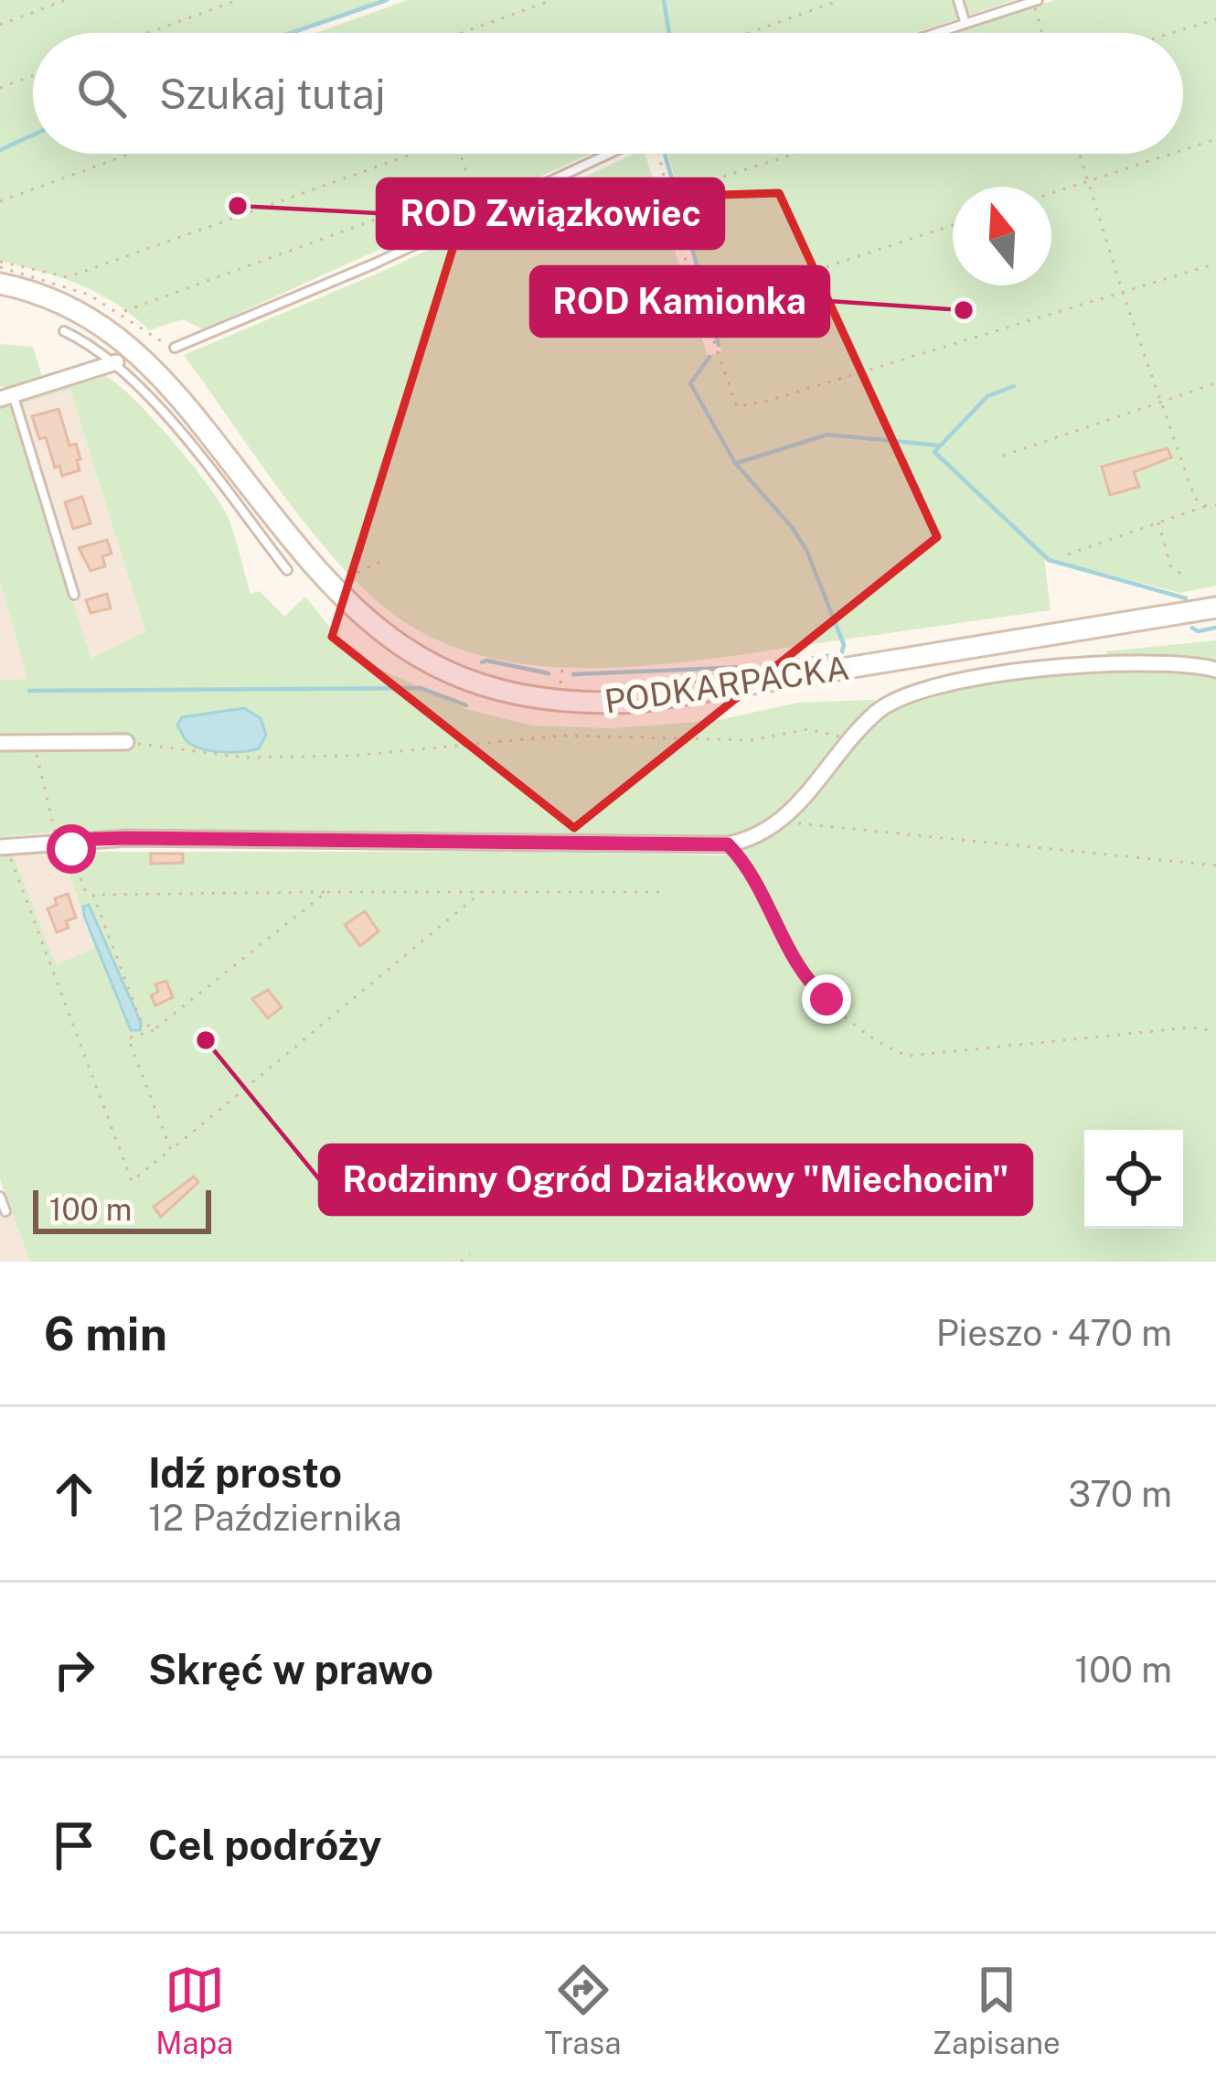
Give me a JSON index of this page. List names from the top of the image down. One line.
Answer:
{"streets":{"main road":["PODKARPACKA"]},"places":["ROD Związkowiec","ROD Kamionka","Rodzinny Ogród Działkowy \"Miechocin\""],"scale_bar":"100 m","north":"top","page":{"search":"Szukaj tutaj","scale":"100 m","heading":["6 min","Pieszo · 470 m"],"list":[["Idź prosto","12 Października","370 m"],["Skręć w prawo","100 m"],"Cel podróży"],"nav":["Mapa","Trasa","Zapisane"]}}
